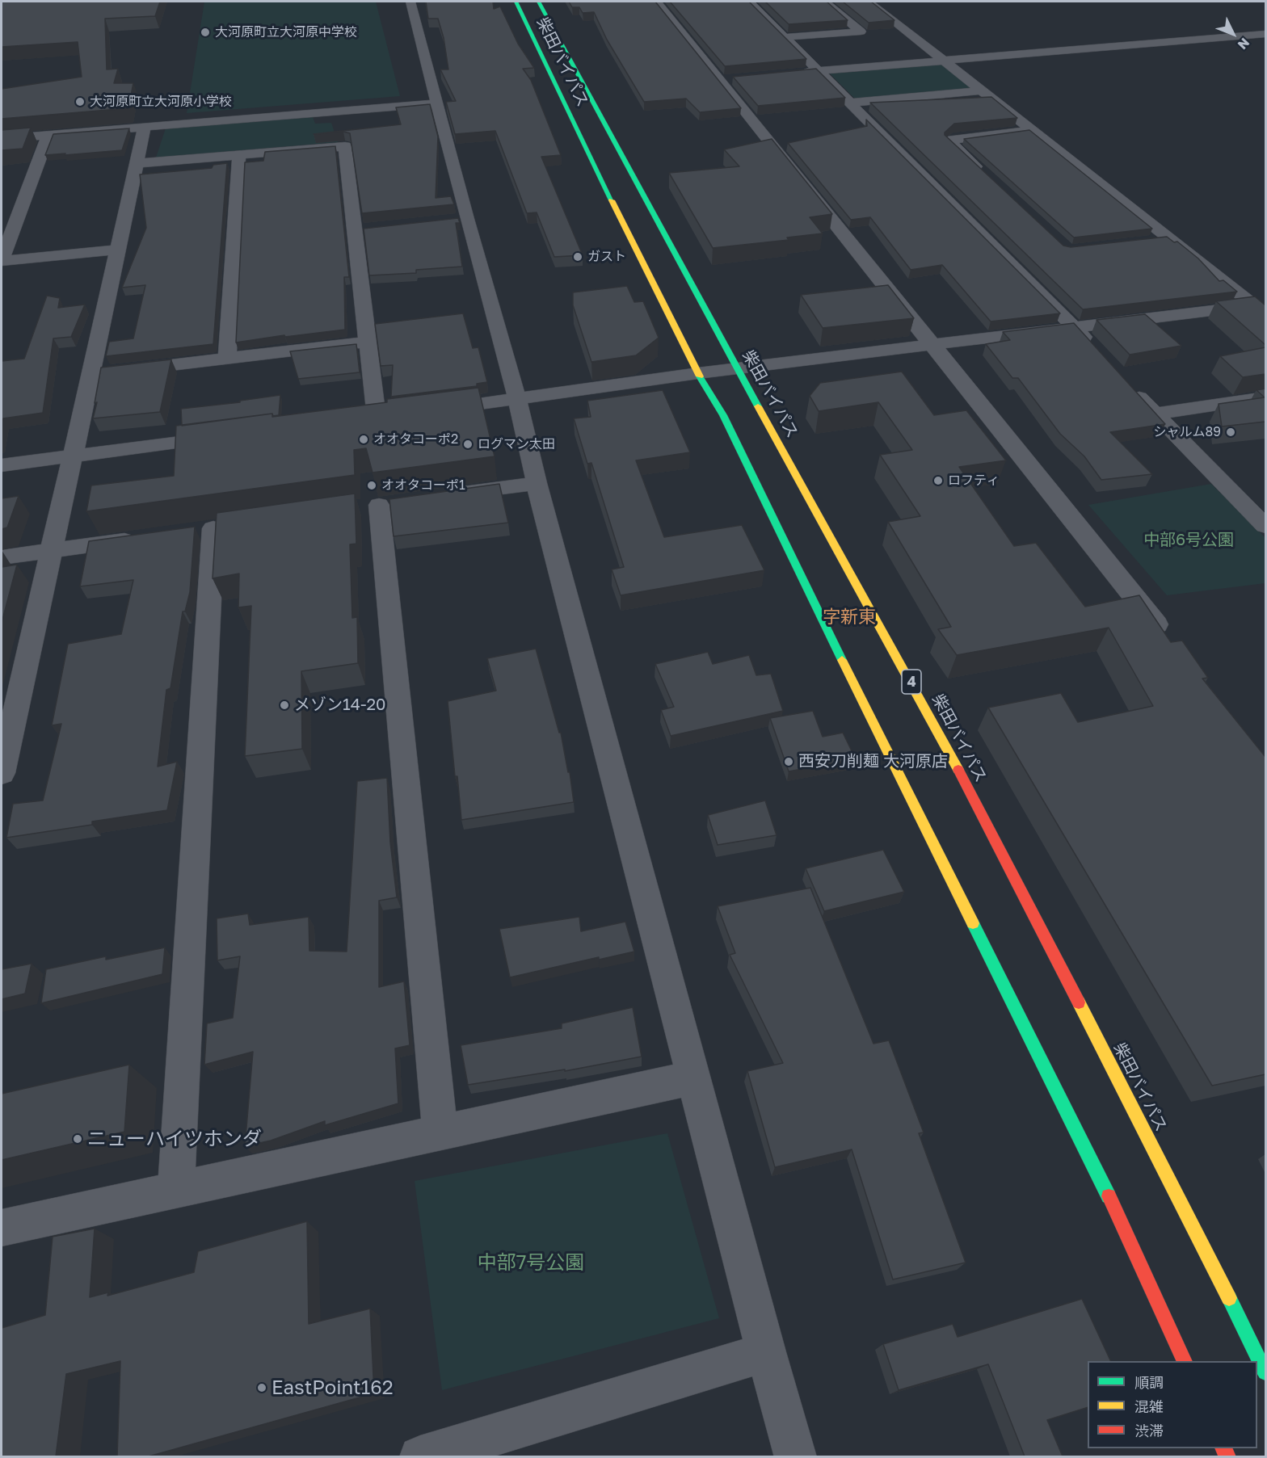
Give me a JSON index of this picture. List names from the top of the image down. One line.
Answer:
{"streets":{"highway":["柴田バイパス","4"]},"districts":["字新東"],"parks":["中部6号公園","中部7号公園"],"places":["大河原町立大河原中学校","大河原町立大河原小学校","ガスト","シャルム89","オオタコーポ2","ログマン太田","ロフティ","オオタコーポ1","メゾン14-20","西安刀削麺 大河原店","ニューハイツホンダ","EastPoint162"],"legend":["順調","混雑","渋滞"],"north":"bottom right"}
